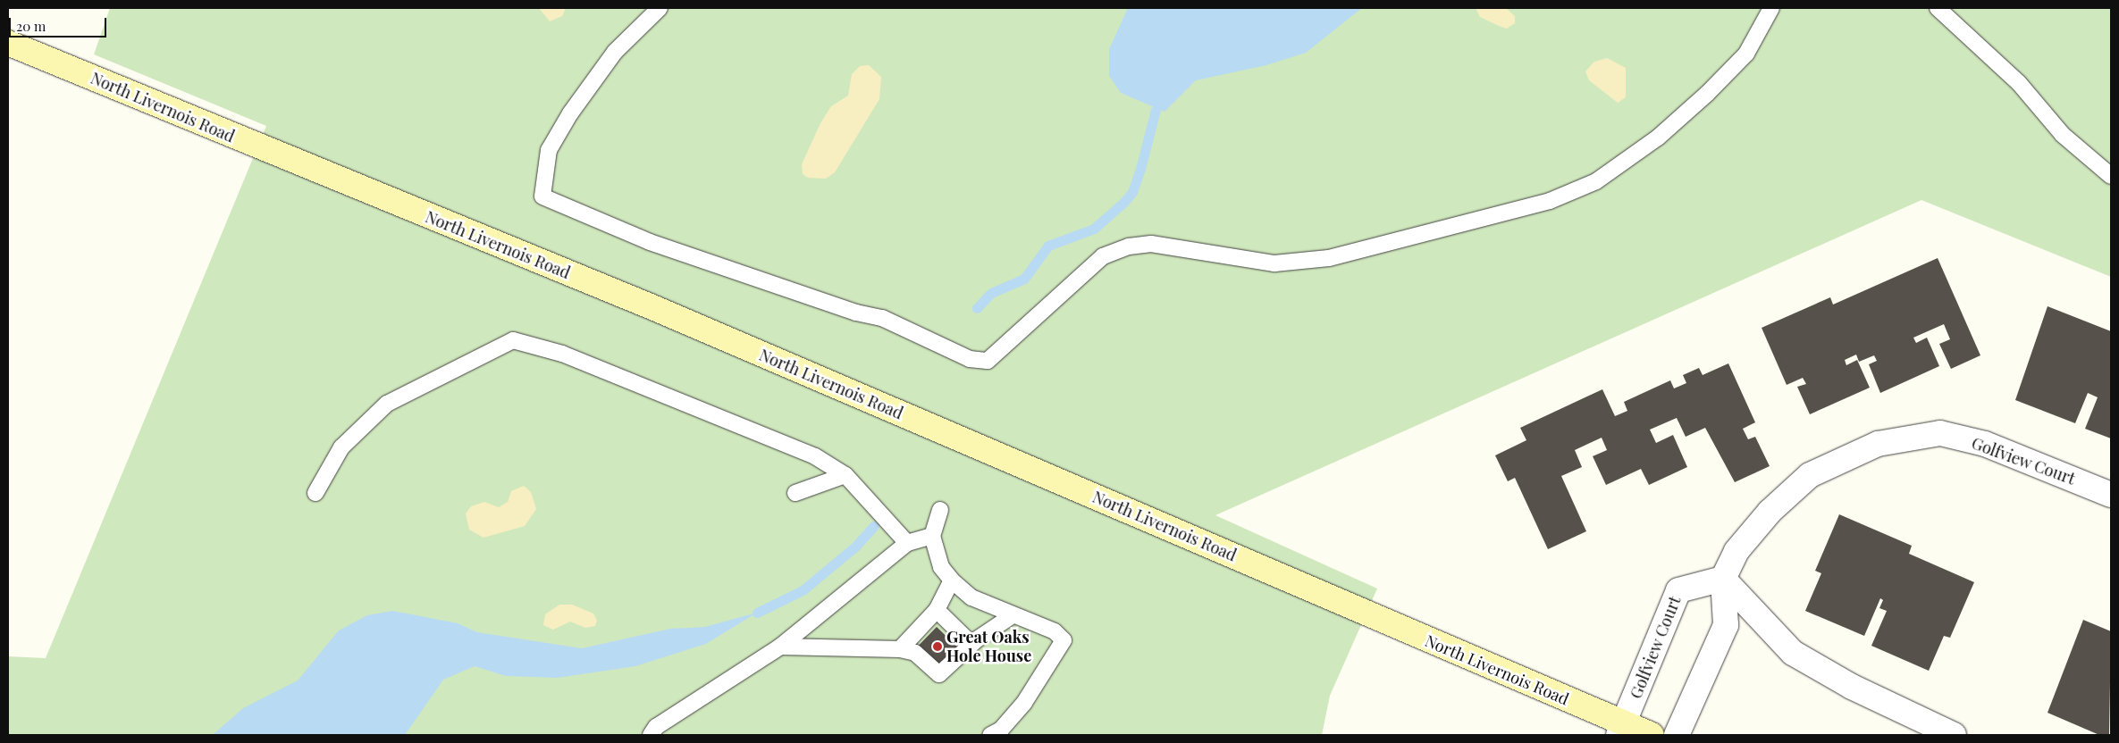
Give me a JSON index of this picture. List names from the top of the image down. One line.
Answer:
{"streets":{"main road":["North Livernois Road"],"street":["Golfview Court"]},"crossings":[["North Livernois Road","Golfview Court"]],"places":["Great Oaks Hole House"],"scale_bar":"20 m"}
